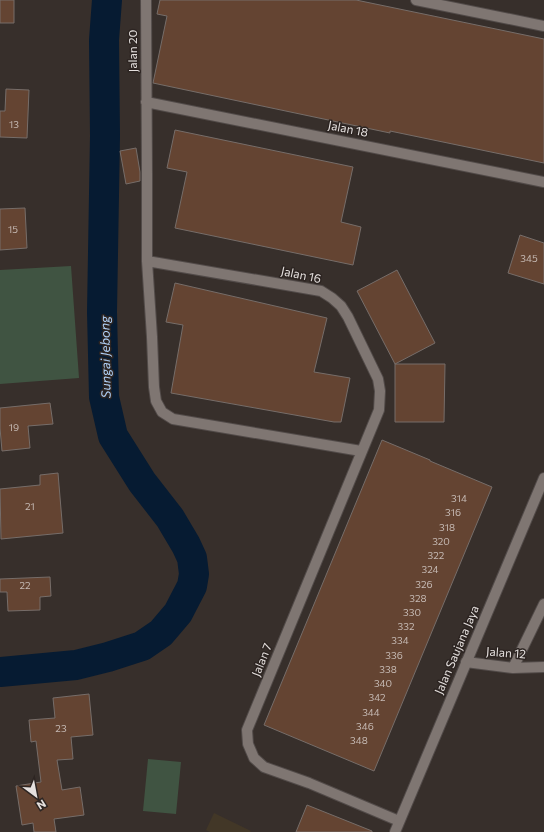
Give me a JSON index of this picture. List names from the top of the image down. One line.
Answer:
{"streets":{"street":["Jalan 20","Jalan 18","Jalan 16","Jalan Saujana Jaya","Jalan 12","Jalan 7"]},"crossings":[["Jalan 20","Jalan 18"],["Jalan 20","Jalan 16"],["Jalan 20","Jalan 7"],["Jalan 16","Jalan 7"],["Jalan Saujana Jaya","Jalan 12"],["Jalan Saujana Jaya","Jalan 7"]],"water":["Sungai Jebong"],"house_numbers":["13","15","345","19","314","21","316","318","320","322","324","326","22","328","330","332","334","336","338","340","342","344","346","23","348"],"north":"bottom right"}
